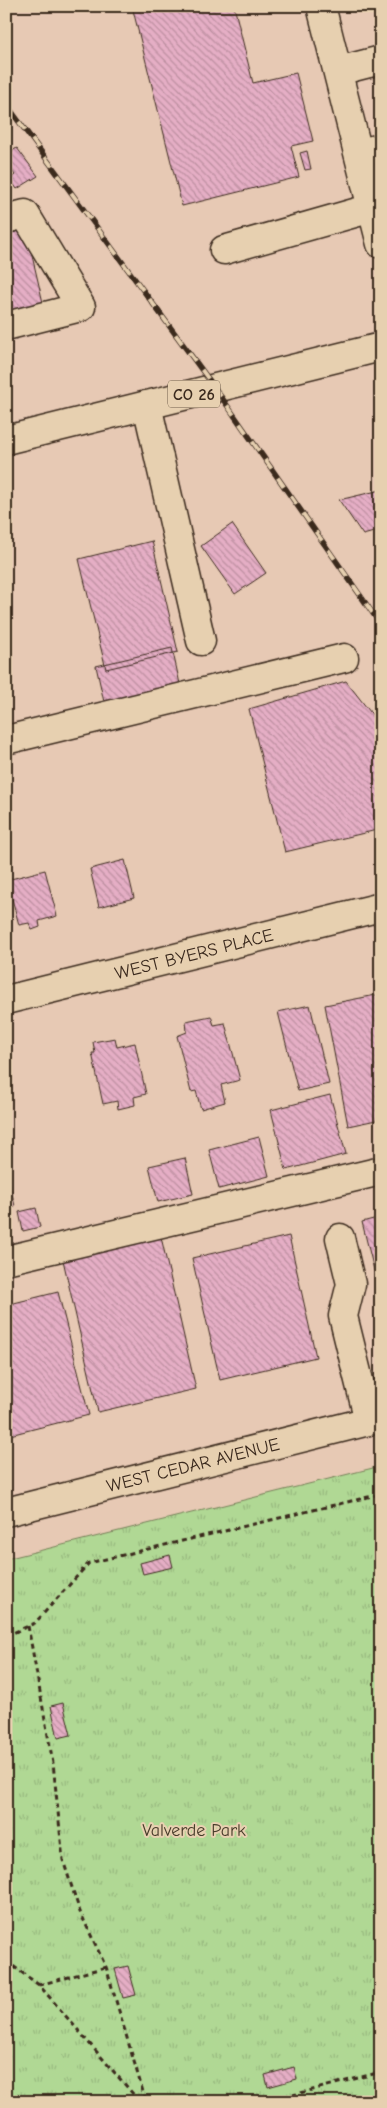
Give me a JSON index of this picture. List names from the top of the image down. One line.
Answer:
{"streets":{"street":["CO 26","WEST BYERS PLACE","WEST CEDAR AVENUE"]},"parks":["Valverde Park"]}
